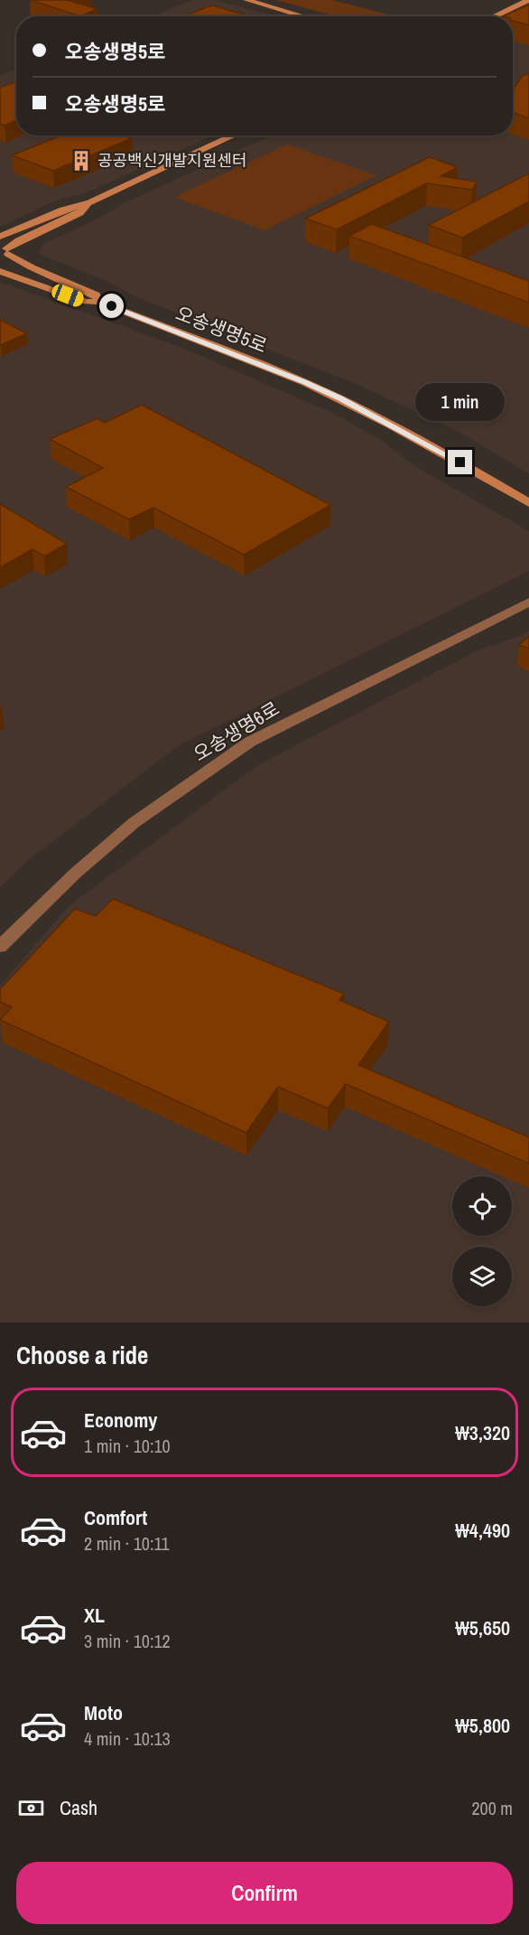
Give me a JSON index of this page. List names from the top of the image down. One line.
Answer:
{"streets":{"street":["오송생명5로","오송생명6로"]},"places":{"building":["공공백신개발지원센터"]},"page":{"banner":["오송생명5로","오송생명5로"],"bubble":"1 min","heading":"Choose a ride","list":[{"name":"Economy","note":"1 min · 10:10","value":"₩3,320"},{"name":"Comfort","note":"2 min · 10:11","value":"₩4,490"},{"name":"XL","note":"3 min · 10:12","value":"₩5,650"},{"name":"Moto","note":"4 min · 10:13","value":"₩5,800"}],"pay":["Cash","200 m"],"buttons":"Confirm"}}
